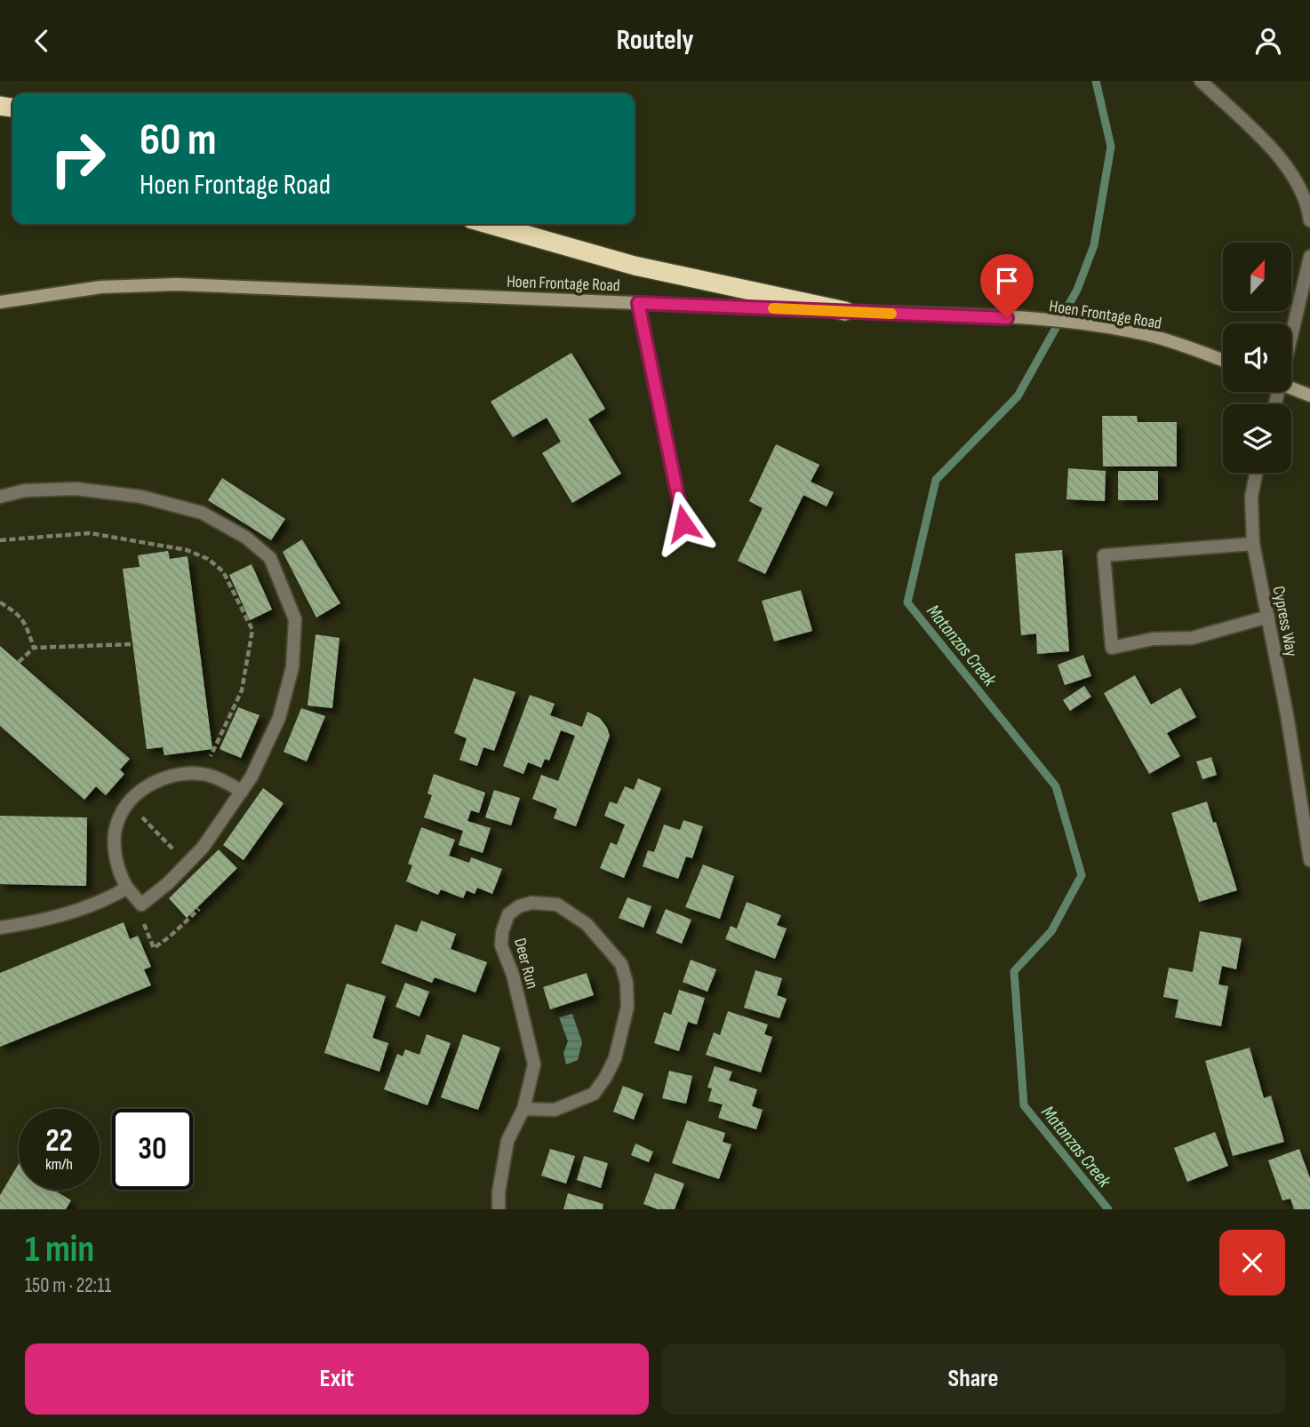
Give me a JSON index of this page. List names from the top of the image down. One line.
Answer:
{"streets":{"street":["Hoen Frontage Road","Cypress Way","Deer Run"]},"water":["Matanzas Creek"],"north":"top","page":{"header":"Routely","turn":["60 m","Hoen Frontage Road"],"speed":"22 km/h","limit":"30","heading":["1 min","150 m · 22:11"],"buttons":["Exit","Share"]}}
